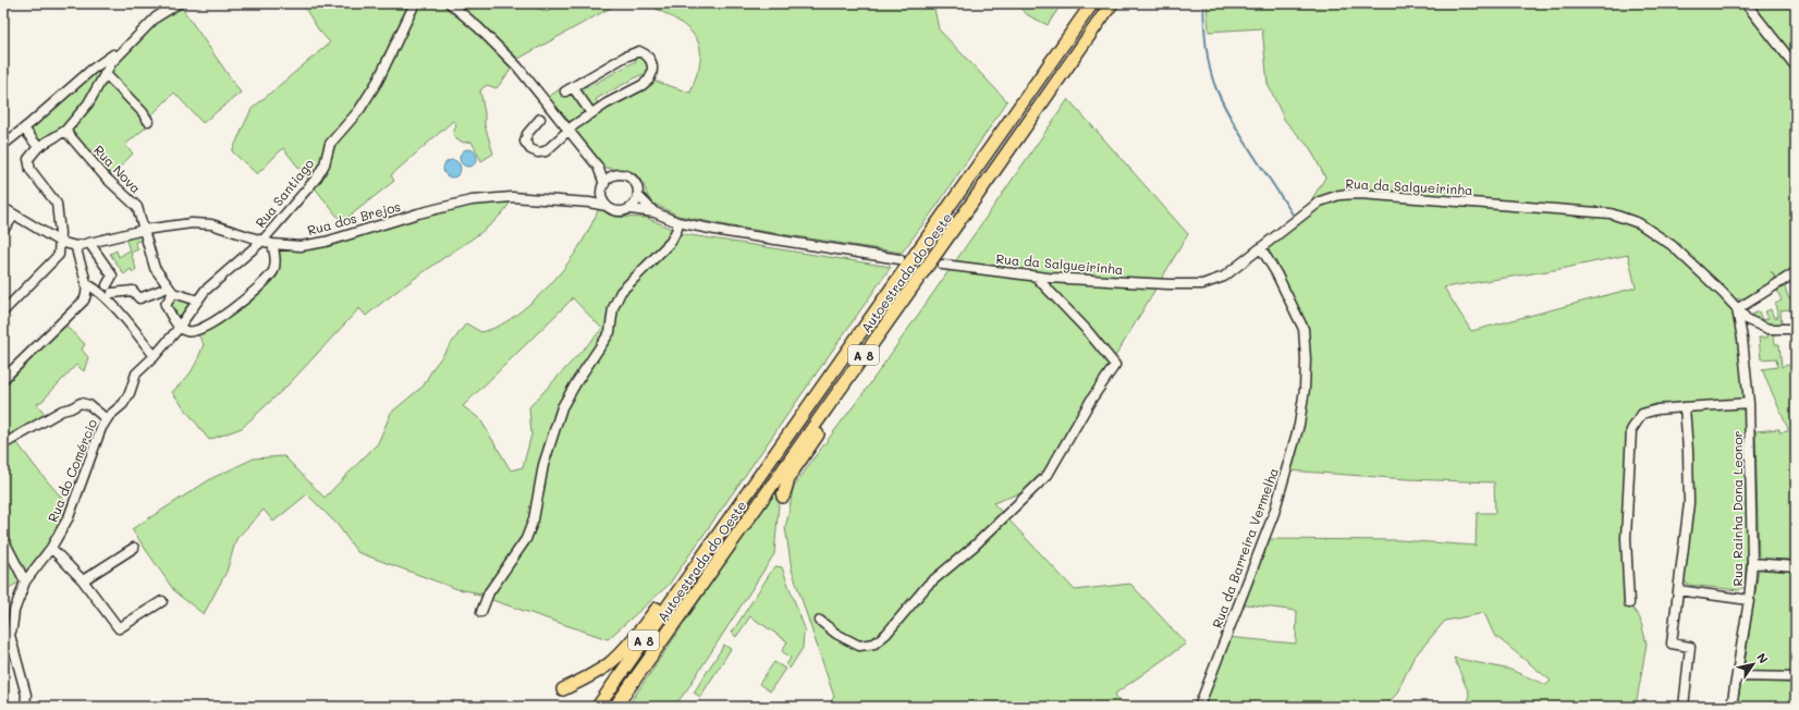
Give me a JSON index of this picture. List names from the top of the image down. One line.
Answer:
{"streets":{"highway":["Autoestrada do Oeste","A 8"],"street":["Rua Nova","Rua da Salgueirinha","Rua Santiago","Rua dos Brejos","Rua do Comércio","Rua Rainha Dona Leonor","Rua da Barreira Vermelha"]},"crossings":[["Rua Nova","Rua dos Brejos"],["Rua da Salgueirinha","Rua Rainha Dona Leonor"],["Rua da Salgueirinha","Rua da Barreira Vermelha"],["Rua Santiago","Rua dos Brejos"],["Rua Santiago","Rua do Comércio"],["Rua dos Brejos","Rua do Comércio"]],"north":"top right"}
